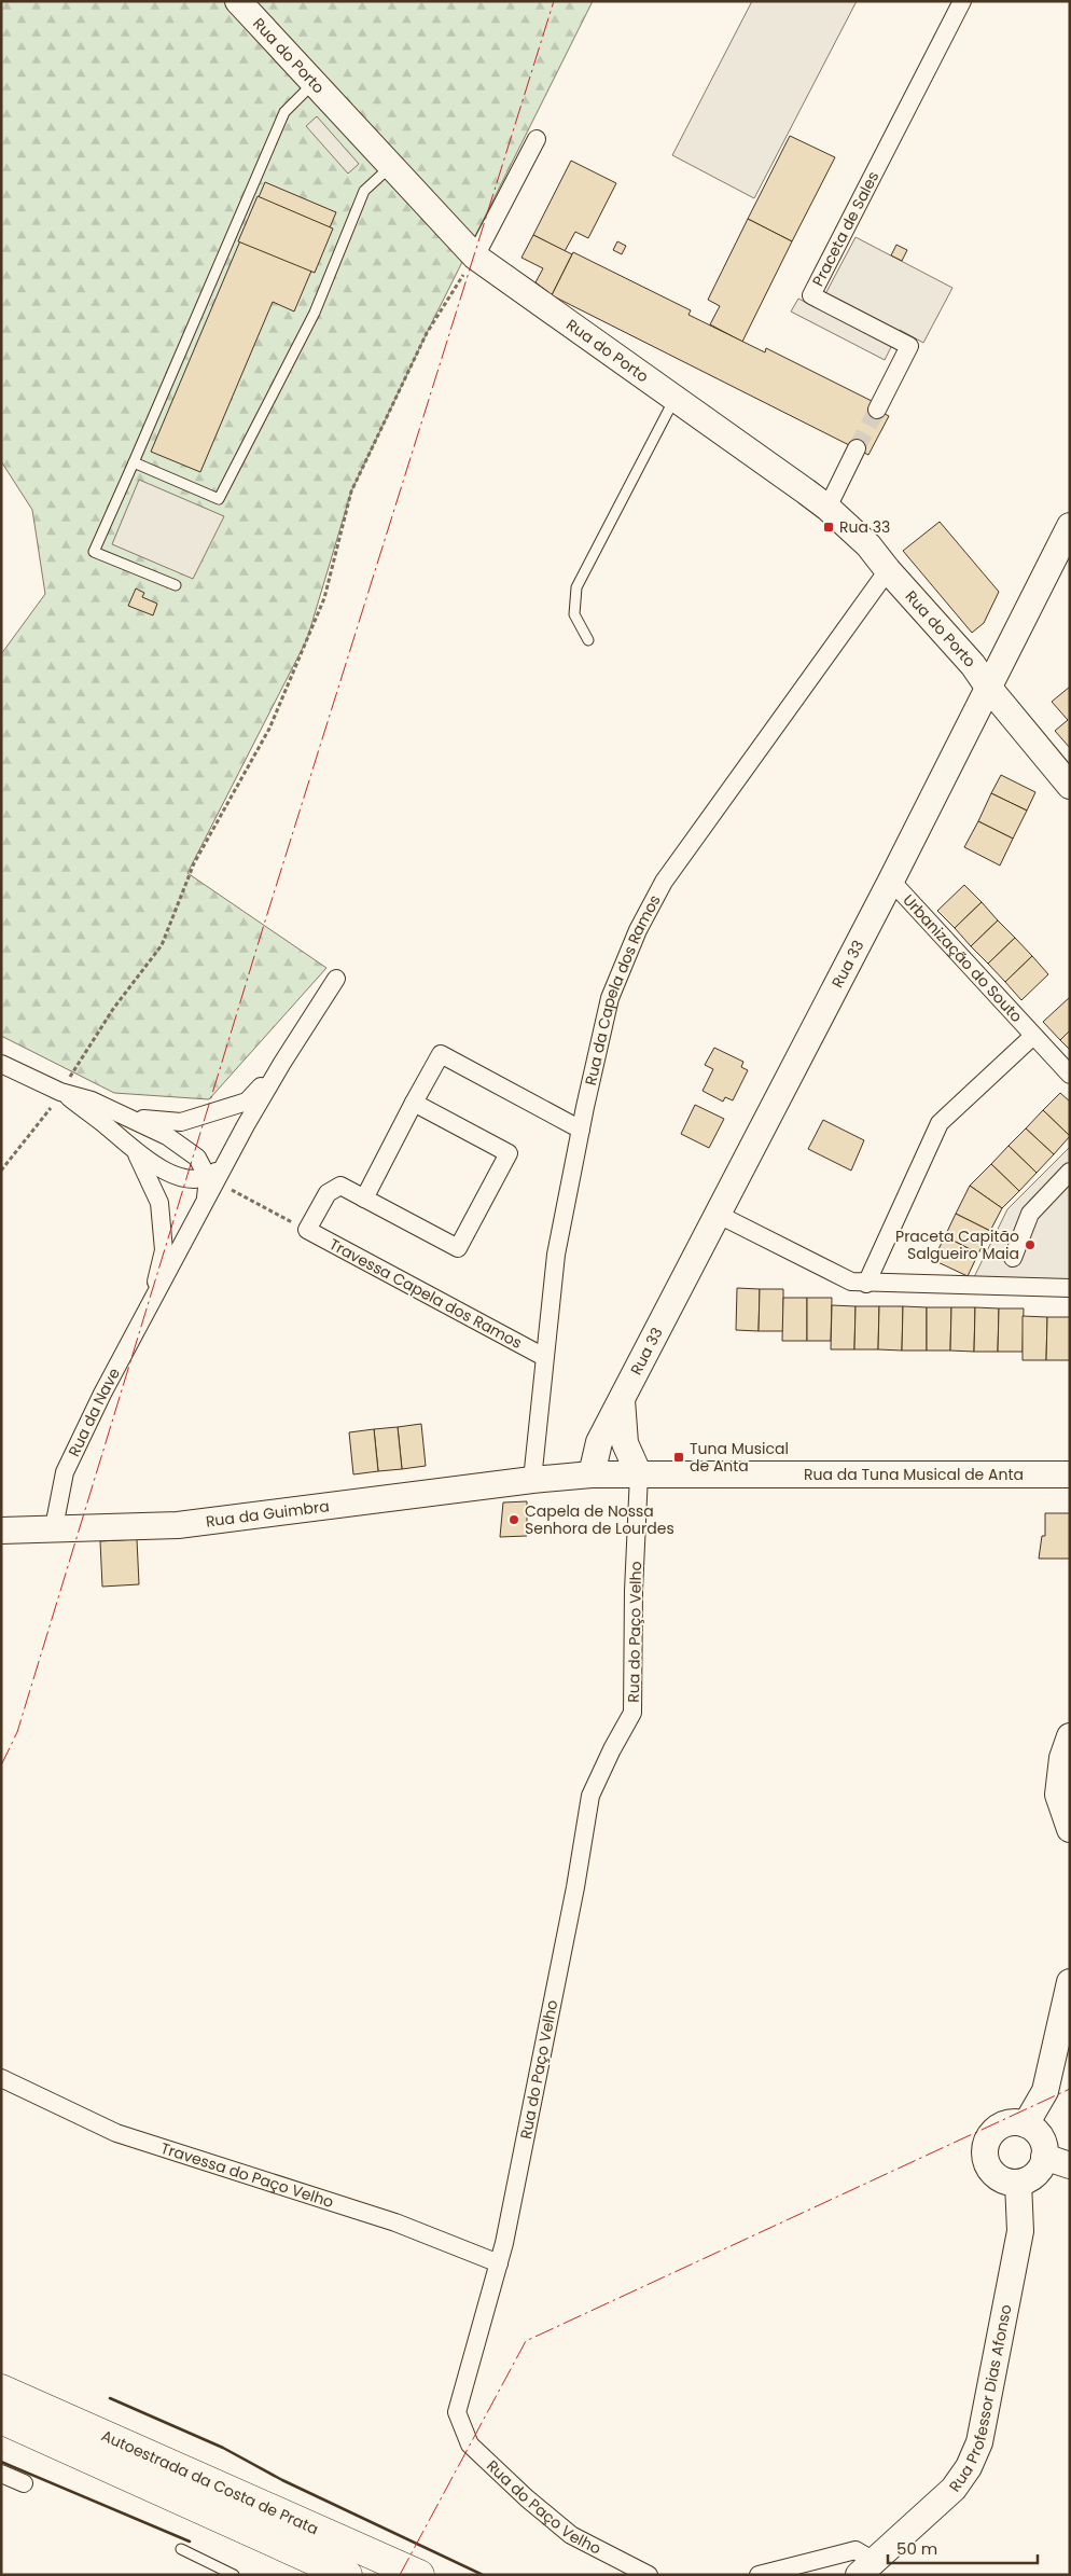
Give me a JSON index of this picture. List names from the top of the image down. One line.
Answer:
{"streets":{"highway":["Autoestrada da Costa de Prata"],"street":["Rua do Porto","Praceta de Sales","Urbanização do Souto","Rua 33","Rua da Capela dos Ramos","Travessa Capela dos Ramos","Rua da Nave","Rua da Tuna Musical de Anta","Rua da Guimbra","Rua do Paço Velho","Travessa do Paço Velho","Rua Professor Dias Afonso"]},"crossings":[["Rua do Porto","Rua 33"],["Rua do Porto","Rua da Capela dos Ramos"],["Urbanização do Souto","Rua 33"],["Rua 33","Rua da Tuna Musical de Anta"],["Rua da Capela dos Ramos","Travessa Capela dos Ramos"],["Rua da Capela dos Ramos","Rua da Tuna Musical de Anta"],["Rua da Capela dos Ramos","Rua da Guimbra"],["Rua da Nave","Rua da Guimbra"],["Rua da Tuna Musical de Anta","Rua da Guimbra"],["Rua da Tuna Musical de Anta","Rua do Paço Velho"],["Rua do Paço Velho","Travessa do Paço Velho"]],"places":{"transit":["Rua 33","Tuna Musical de Anta"],"other":["Praceta Capitão Salgueiro Maia","Capela de Nossa Senhora de Lourdes"]},"scale_bar":"50 m"}
